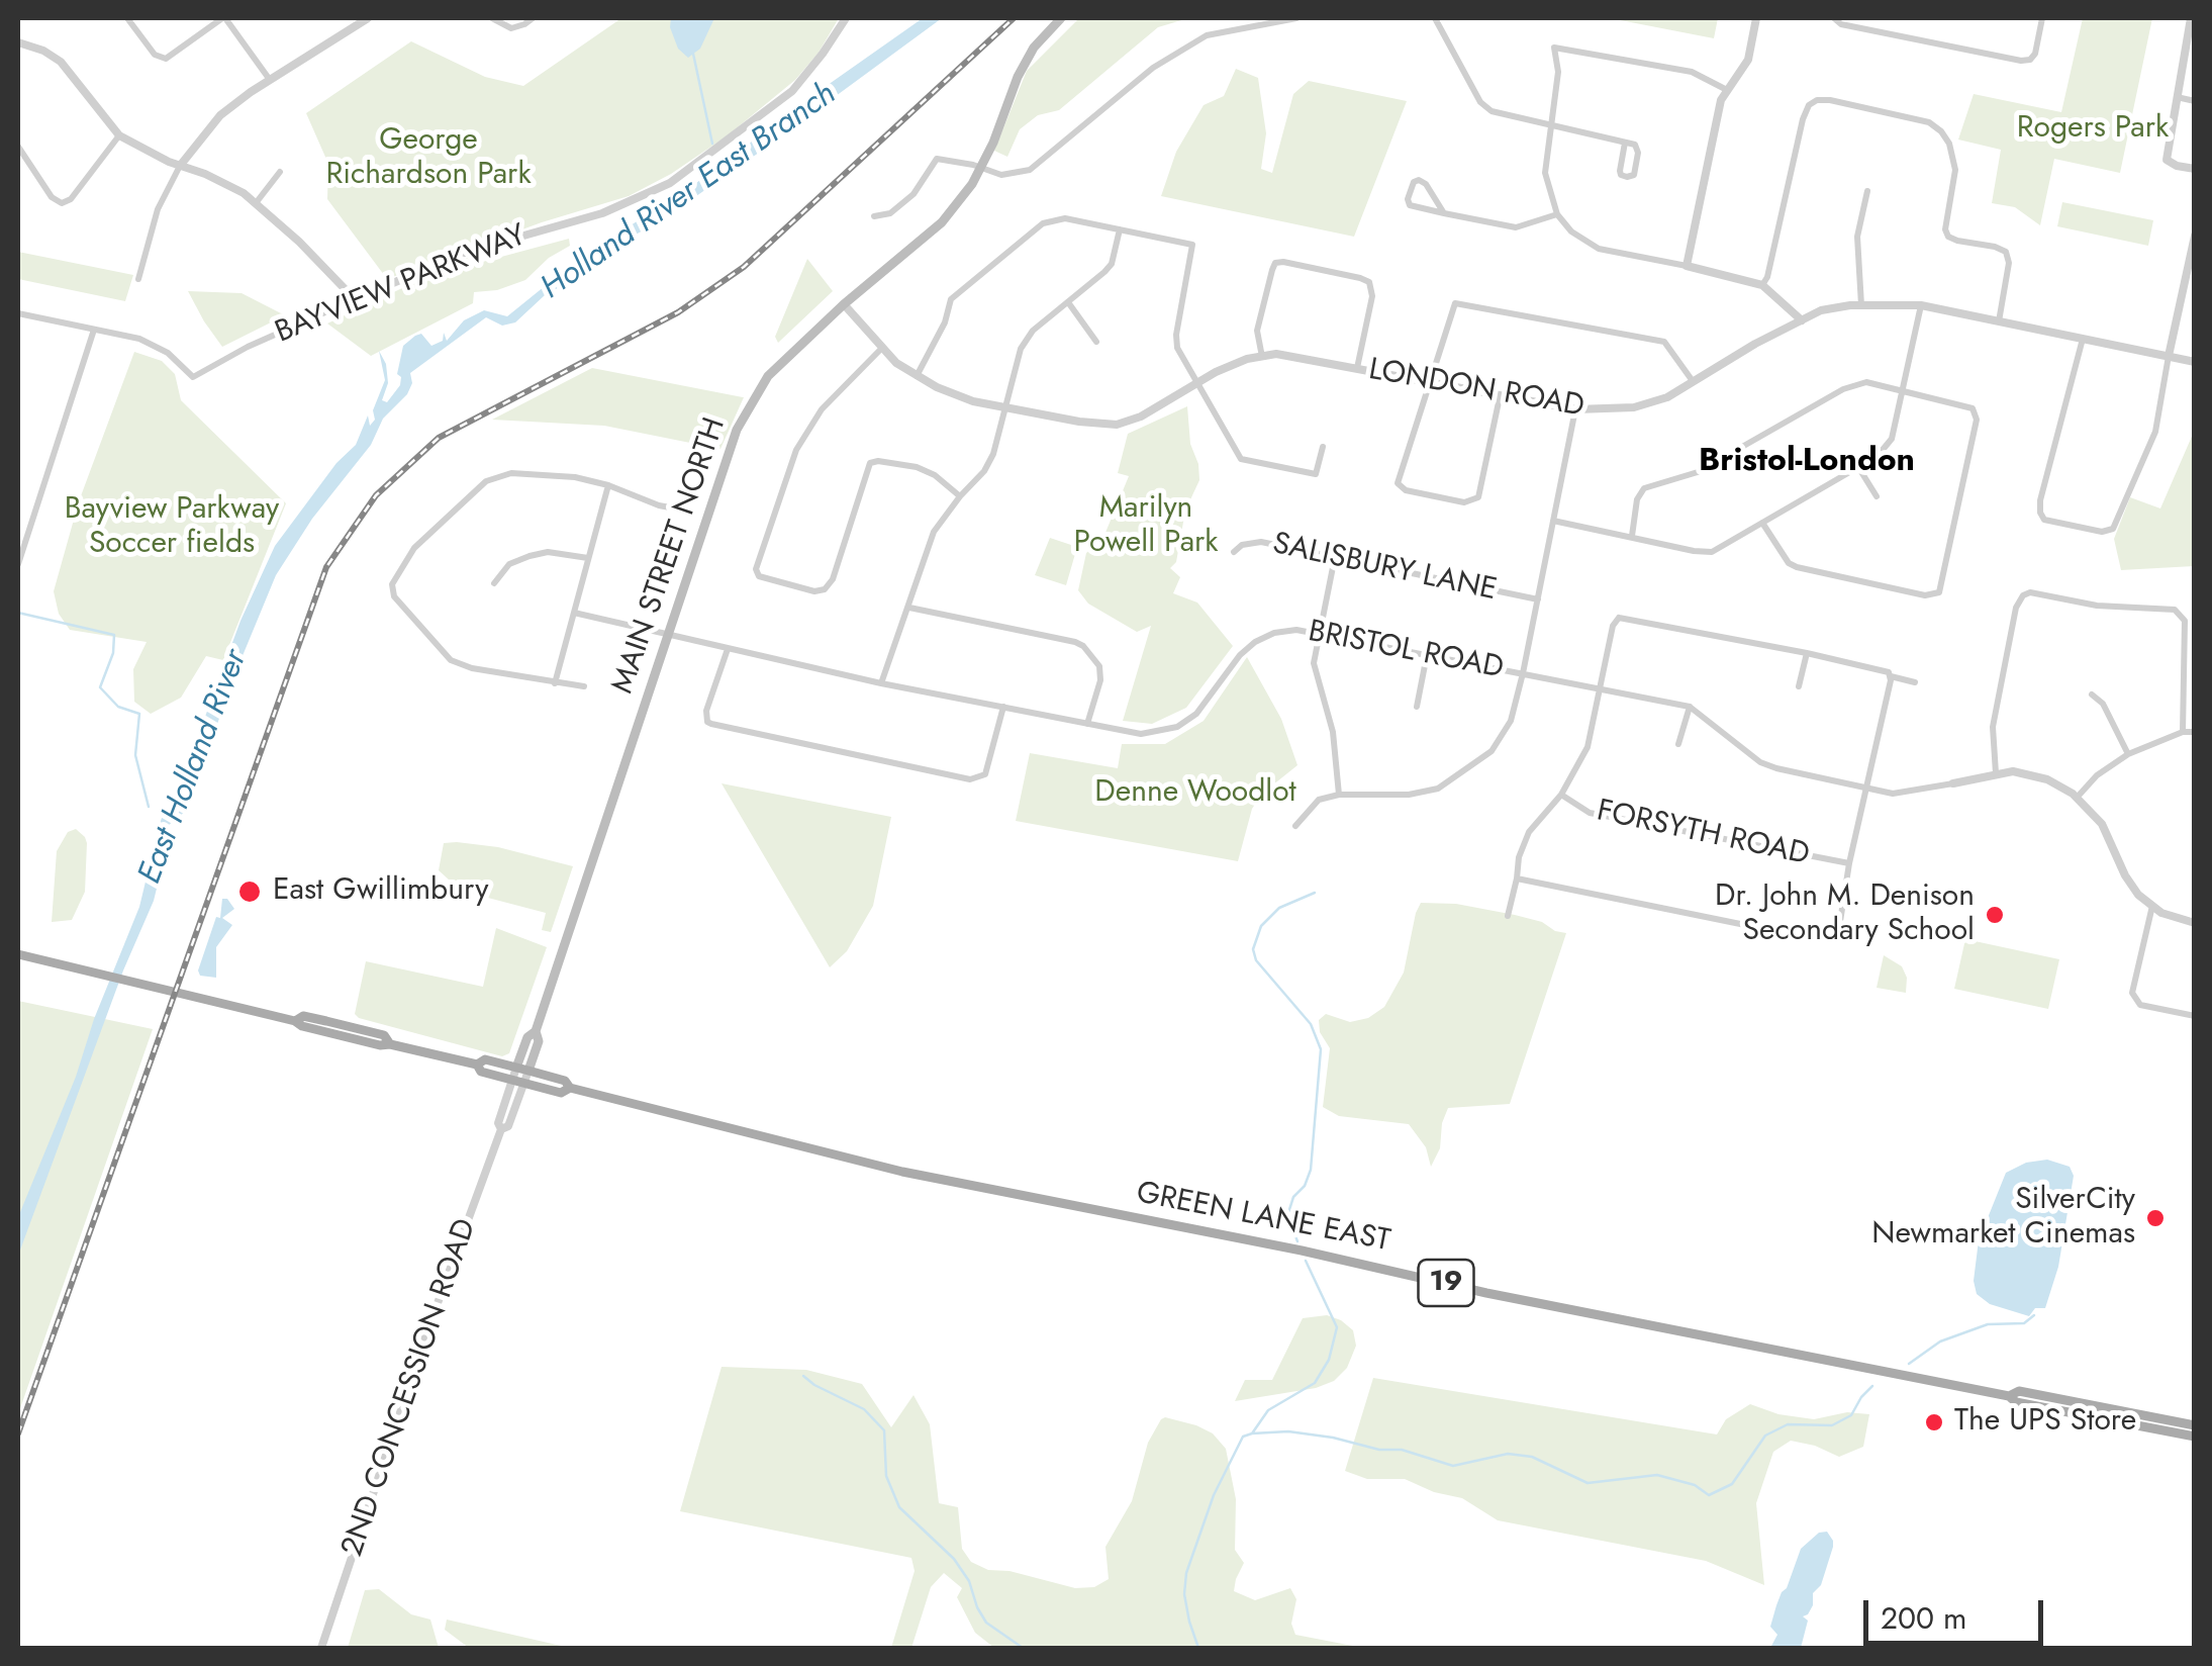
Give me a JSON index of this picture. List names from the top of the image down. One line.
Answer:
{"streets":{"main road":["MAIN STREET NORTH","GREEN LANE EAST","19"],"street":["BAYVIEW PARKWAY","LONDON ROAD","SALISBURY LANE","BRISTOL ROAD","FORSYTH ROAD","2ND CONCESSION ROAD"]},"crossings":[["LONDON ROAD","MAIN STREET NORTH"],["MAIN STREET NORTH","BRISTOL ROAD"],["MAIN STREET NORTH","GREEN LANE EAST"],["MAIN STREET NORTH","2ND CONCESSION ROAD"],["GREEN LANE EAST","2ND CONCESSION ROAD"]],"districts":["Bristol-London"],"water":["Holland River East Branch","East Holland River"],"parks":["Rogers Park","George Richardson Park","Marilyn Powell Park","Bayview Parkway Soccer fields","Denne Woodlot"],"places":["East Gwillimbury","Dr. John M. Denison Secondary School","SilverCity Newmarket Cinemas","The UPS Store"],"scale_bar":"200 m"}
